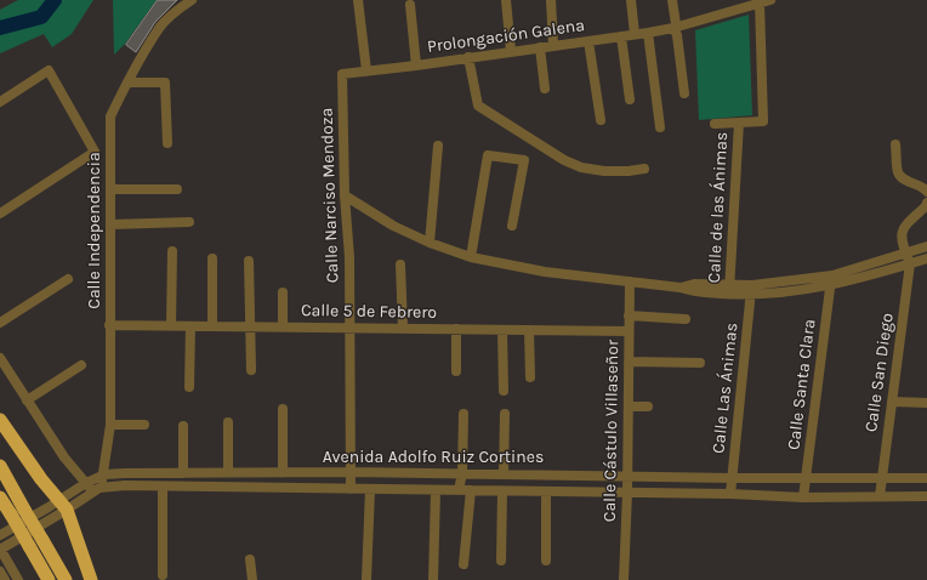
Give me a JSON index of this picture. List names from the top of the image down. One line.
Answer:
{"streets":{"street":["Prolongación Galena","Calle Narciso Mendoza","Calle de las Ánimas","Calle Independencia","Calle 5 de Febrero","Calle San Diego","Calle Santa Clara","Calle Las Ánimas","Calle Cástulo Villaseñor","Avenida Adolfo Ruiz Cortines"]},"crossings":[["Prolongación Galena","Calle Narciso Mendoza"],["Prolongación Galena","Calle de las Ánimas"],["Calle Narciso Mendoza","Calle 5 de Febrero"],["Calle Narciso Mendoza","Avenida Adolfo Ruiz Cortines"],["Calle Independencia","Calle 5 de Febrero"],["Calle Independencia","Avenida Adolfo Ruiz Cortines"],["Calle 5 de Febrero","Calle Cástulo Villaseñor"],["Calle San Diego","Avenida Adolfo Ruiz Cortines"],["Calle Santa Clara","Avenida Adolfo Ruiz Cortines"],["Calle Las Ánimas","Avenida Adolfo Ruiz Cortines"],["Calle Cástulo Villaseñor","Avenida Adolfo Ruiz Cortines"]]}
